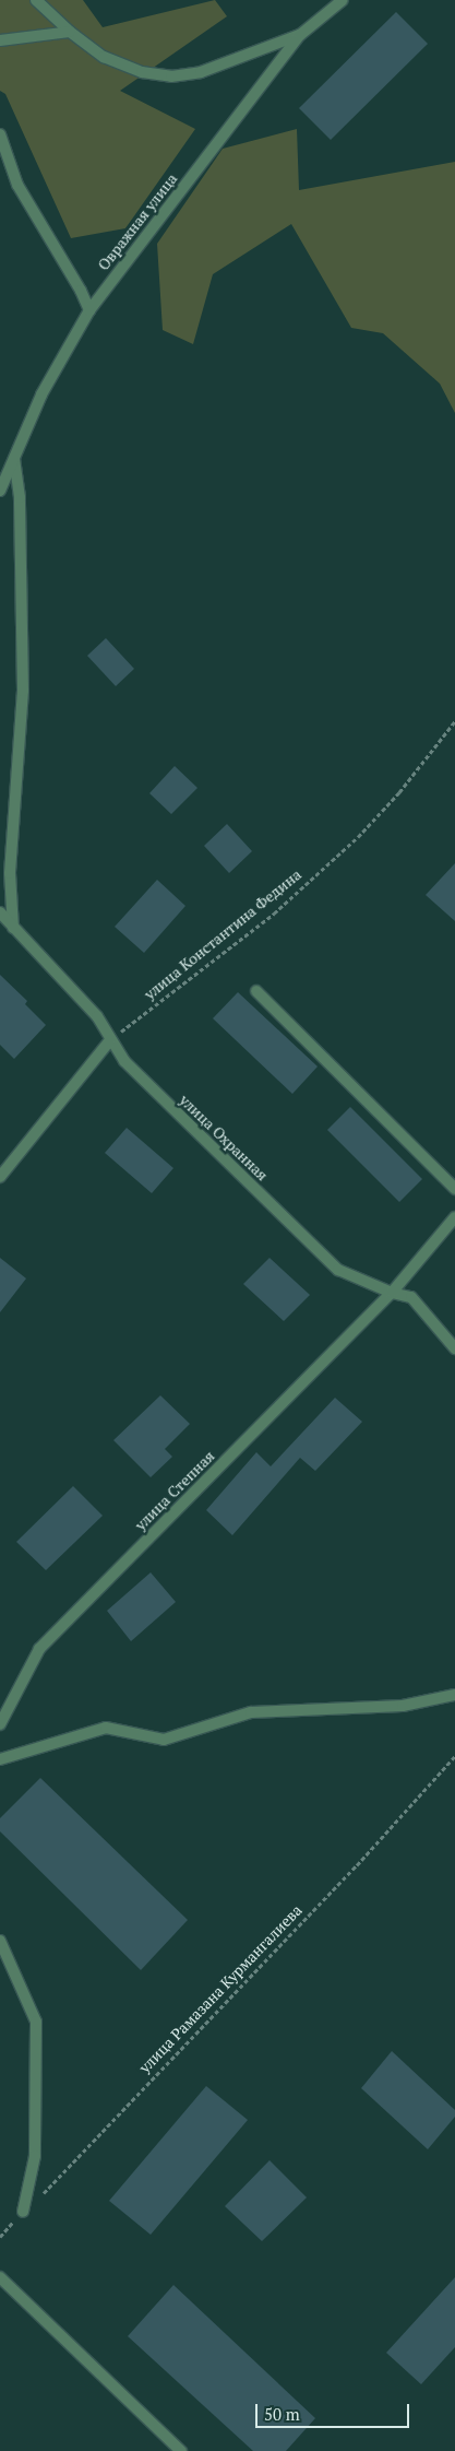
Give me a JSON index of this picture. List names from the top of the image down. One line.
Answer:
{"streets":{"street":["Овражная улица","улица Охранная","улица Степная"],"path":["улица Константина Федина","улица Рамазана Курмангалиева"]},"crossings":[["улица Константина Федина","улица Охранная"],["улица Охранная","улица Степная"]],"scale_bar":"50 m"}
